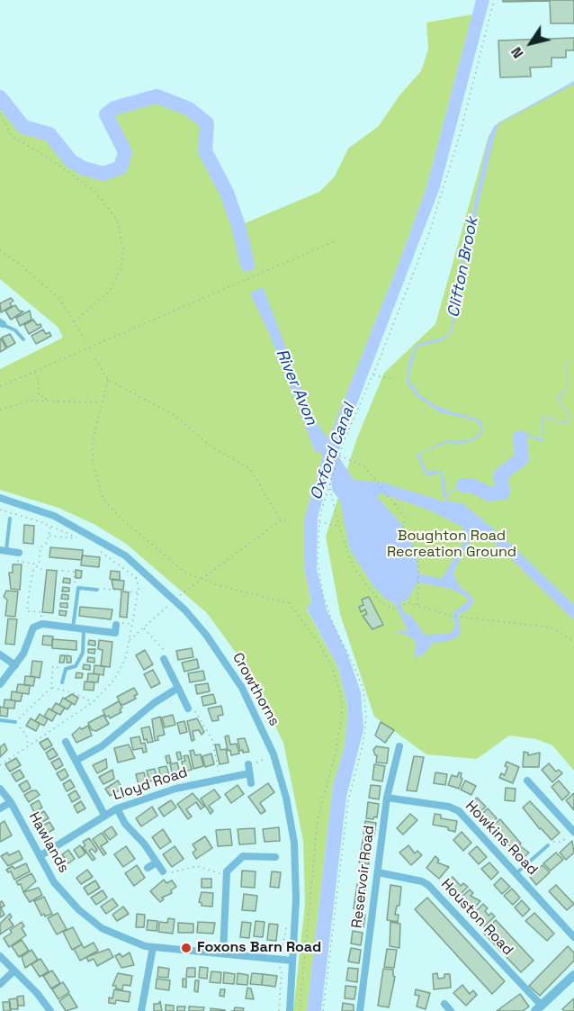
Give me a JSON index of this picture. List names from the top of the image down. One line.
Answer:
{"streets":{"street":["Crowthorns","Lloyd Road","Howkins Road","Hawlands","Reservoir Road","Houston Road"]},"crossings":[["Crowthorns","Hawlands"],["Lloyd Road","Hawlands"],["Howkins Road","Reservoir Road"],["Reservoir Road","Houston Road"]],"water":["Clifton Brook","River Avon","Oxford Canal"],"parks":["Boughton Road Recreation Ground"],"places":["Foxons Barn Road"],"north":"bottom left"}
